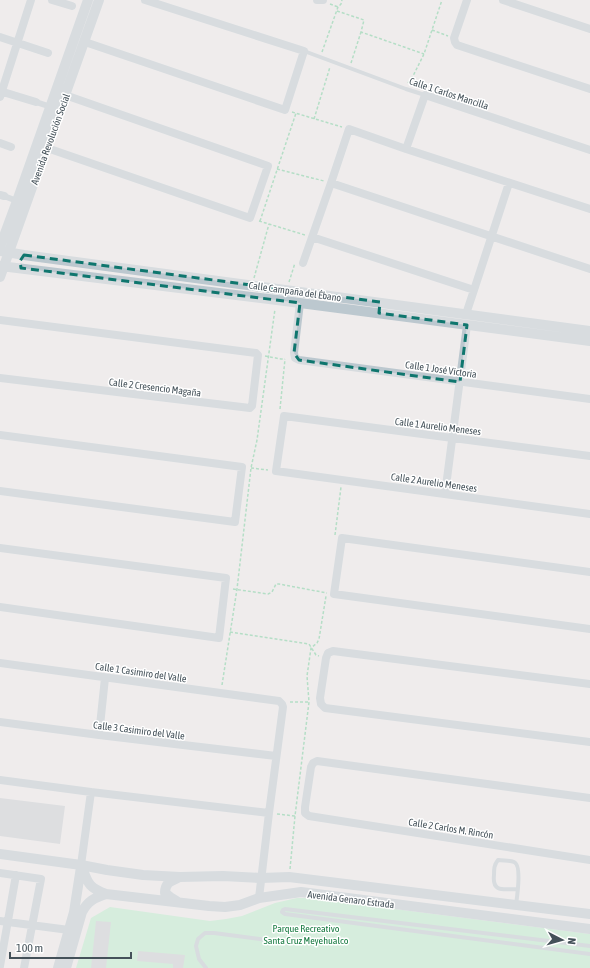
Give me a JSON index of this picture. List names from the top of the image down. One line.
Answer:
{"streets":{"street":["Calle 1 Carlos Mancilla","Avenida Revolución Social","Calle Campaña del Ébano","Calle 1 José Victoria","Calle 2 Cresencio Magaña","Calle 1 Aurelio Meneses","Calle 2 Aurelio Meneses","Calle 1 Casimiro del Valle","Calle 3 Casimiro del Valle","Calle 2 Carlos M. Rincón","Avenida Genaro Estrada"]},"crossings":[["Avenida Revolución Social","Calle Campaña del Ébano"]],"parks":["Parque Recreativo Santa Cruz Meyehualco"],"scale_bar":"100 m","north":"right"}
